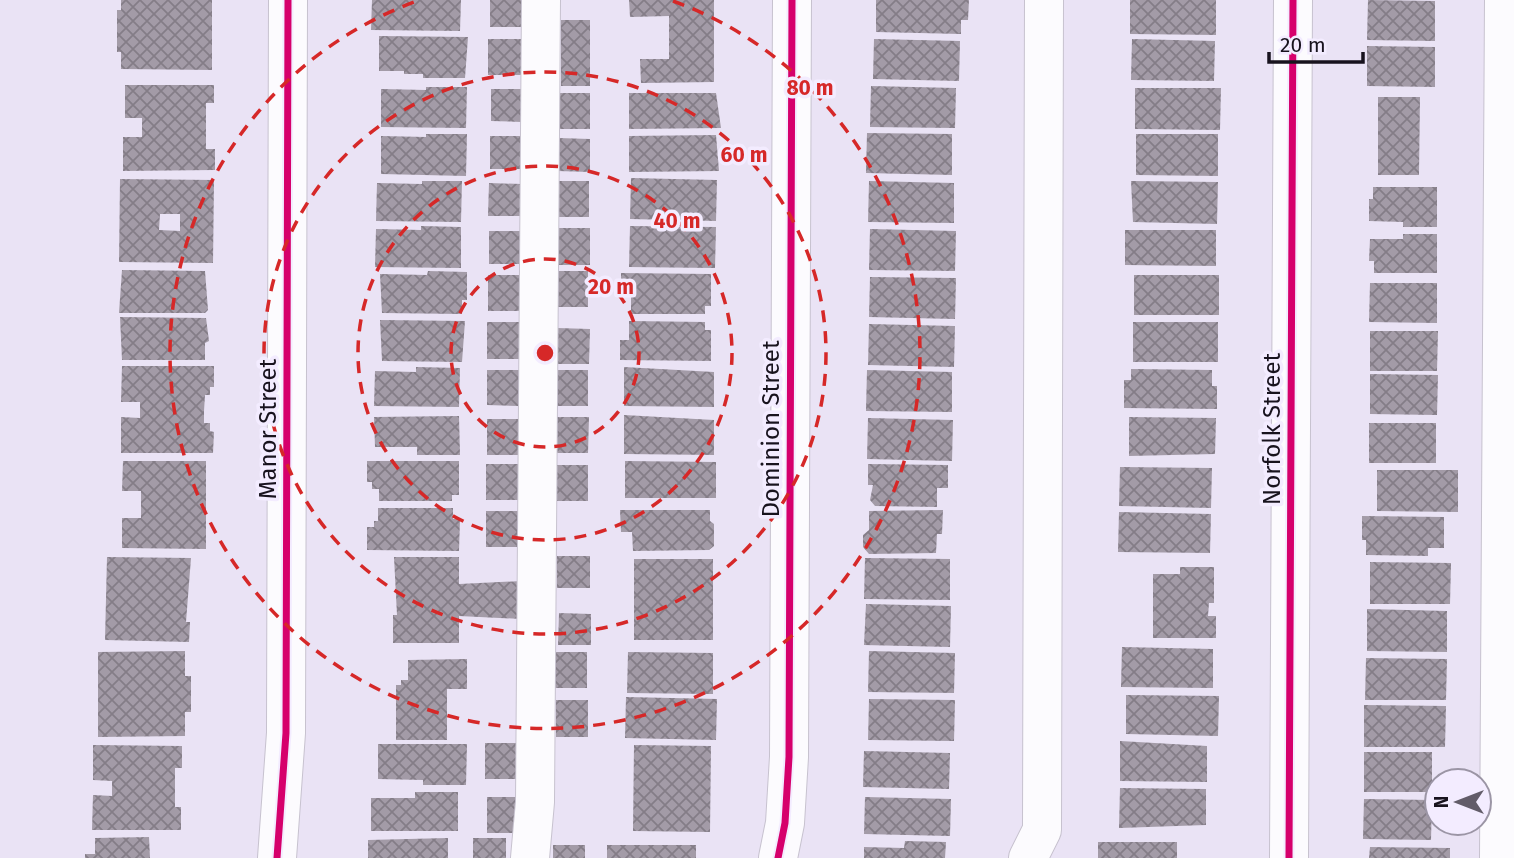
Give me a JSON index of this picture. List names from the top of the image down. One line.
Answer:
{"streets":{"street":["Manor Street","Dominion Street","Norfolk Street"]},"scale_bar":"20 m","north":"left","rings":["80 m","60 m","40 m","20 m"]}
